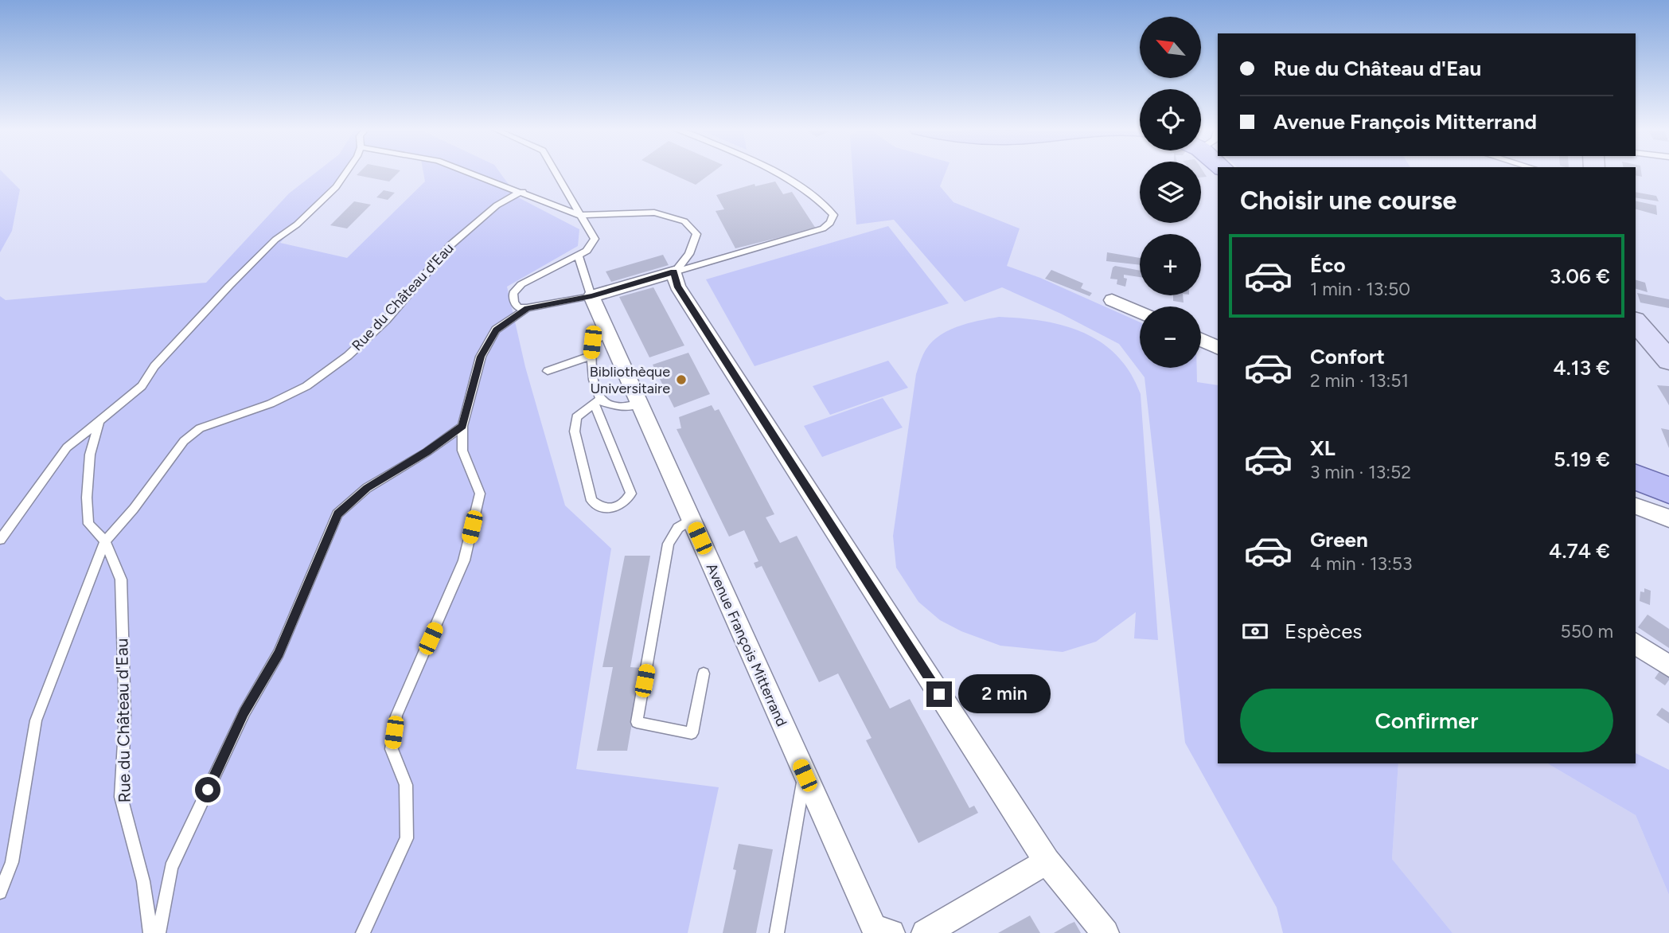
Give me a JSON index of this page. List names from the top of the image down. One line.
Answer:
{"streets":{"street":["Avenue François Mitterrand"],"lane":["Rue du Château d'Eau"]},"places":["Bibliothèque Universitaire"],"north":"top left","page":{"map_buttons":["+","−"],"banner":["Rue du Château d'Eau","Avenue François Mitterrand"],"heading":"Choisir une course","list":[{"name":"Éco","note":"1 min · 13:50","value":"3.06 €"},{"name":"Confort","note":"2 min · 13:51","value":"4.13 €"},{"name":"XL","note":"3 min · 13:52","value":"5.19 €"},{"name":"Green","note":"4 min · 13:53","value":"4.74 €"}],"pay":["Espèces","550 m"],"bubble":"2 min","buttons":"Confirmer"}}
